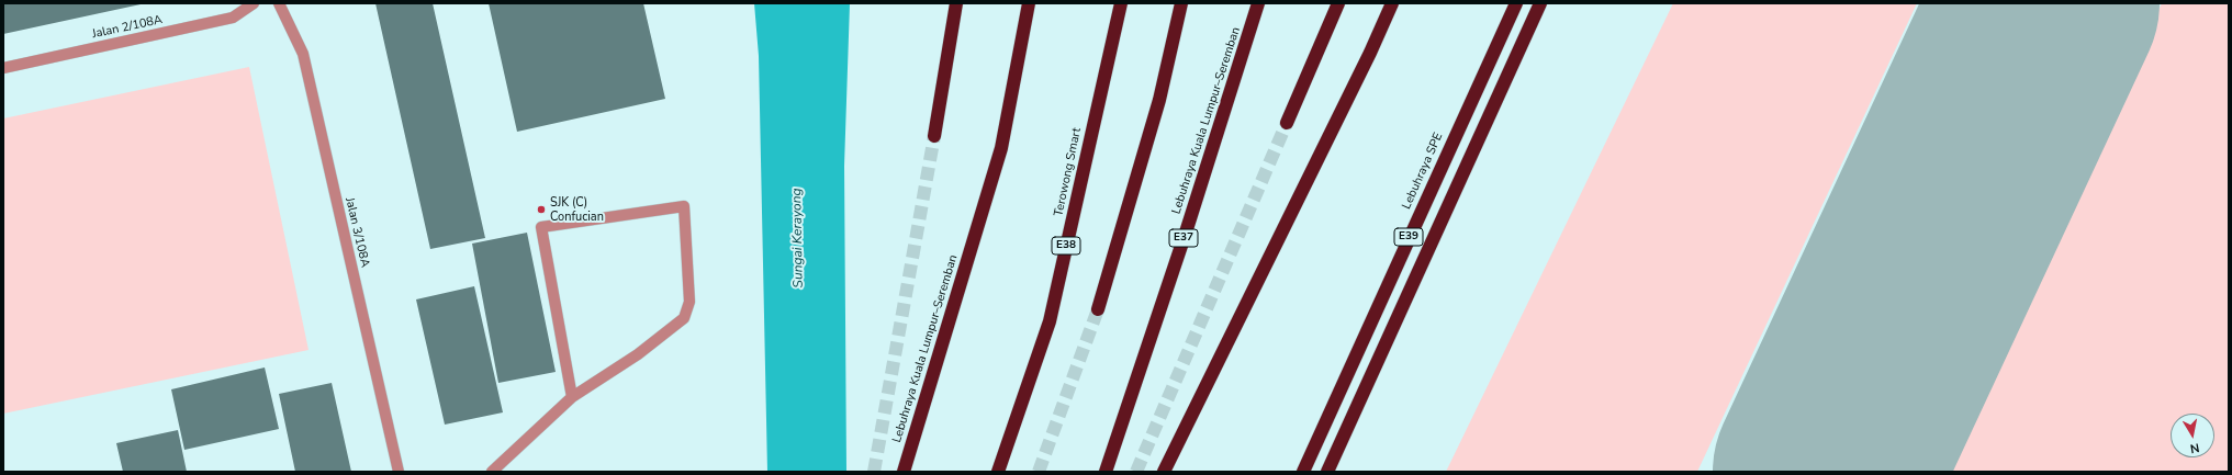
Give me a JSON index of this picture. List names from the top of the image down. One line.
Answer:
{"streets":{"highway":["Lebuhraya Kuala Lumpur–Seremban","Lebuhraya SPE","Terowong Smart","E39","E37","E38"],"street":["Jalan 2/108A","Jalan 3/108A"]},"water":["Sungai Kerayong"],"places":["SJK (C) Confucian"],"north":"bottom"}
